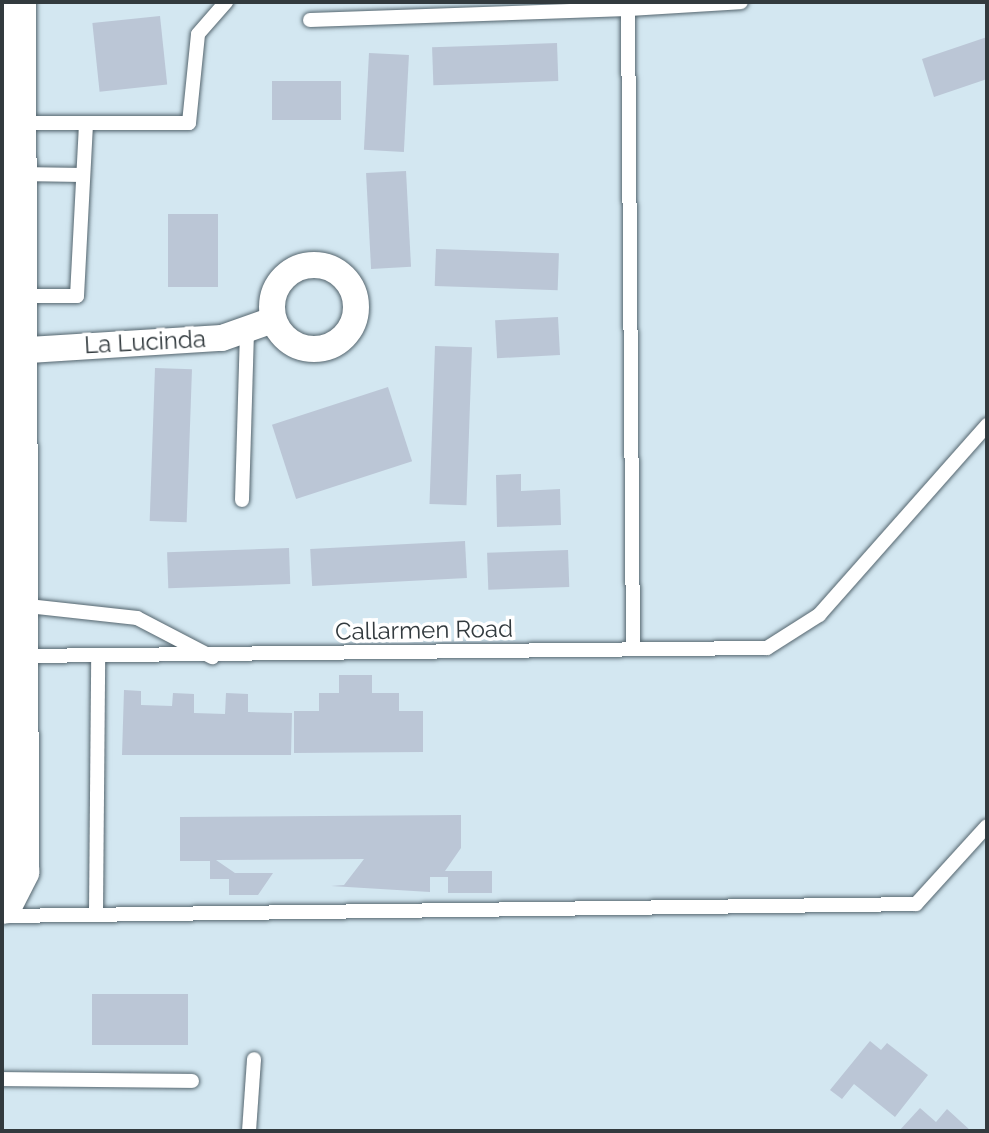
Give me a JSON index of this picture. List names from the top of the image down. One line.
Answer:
{"streets":{"street":["La Lucinda"],"lane":["Callarmen Road"]}}
